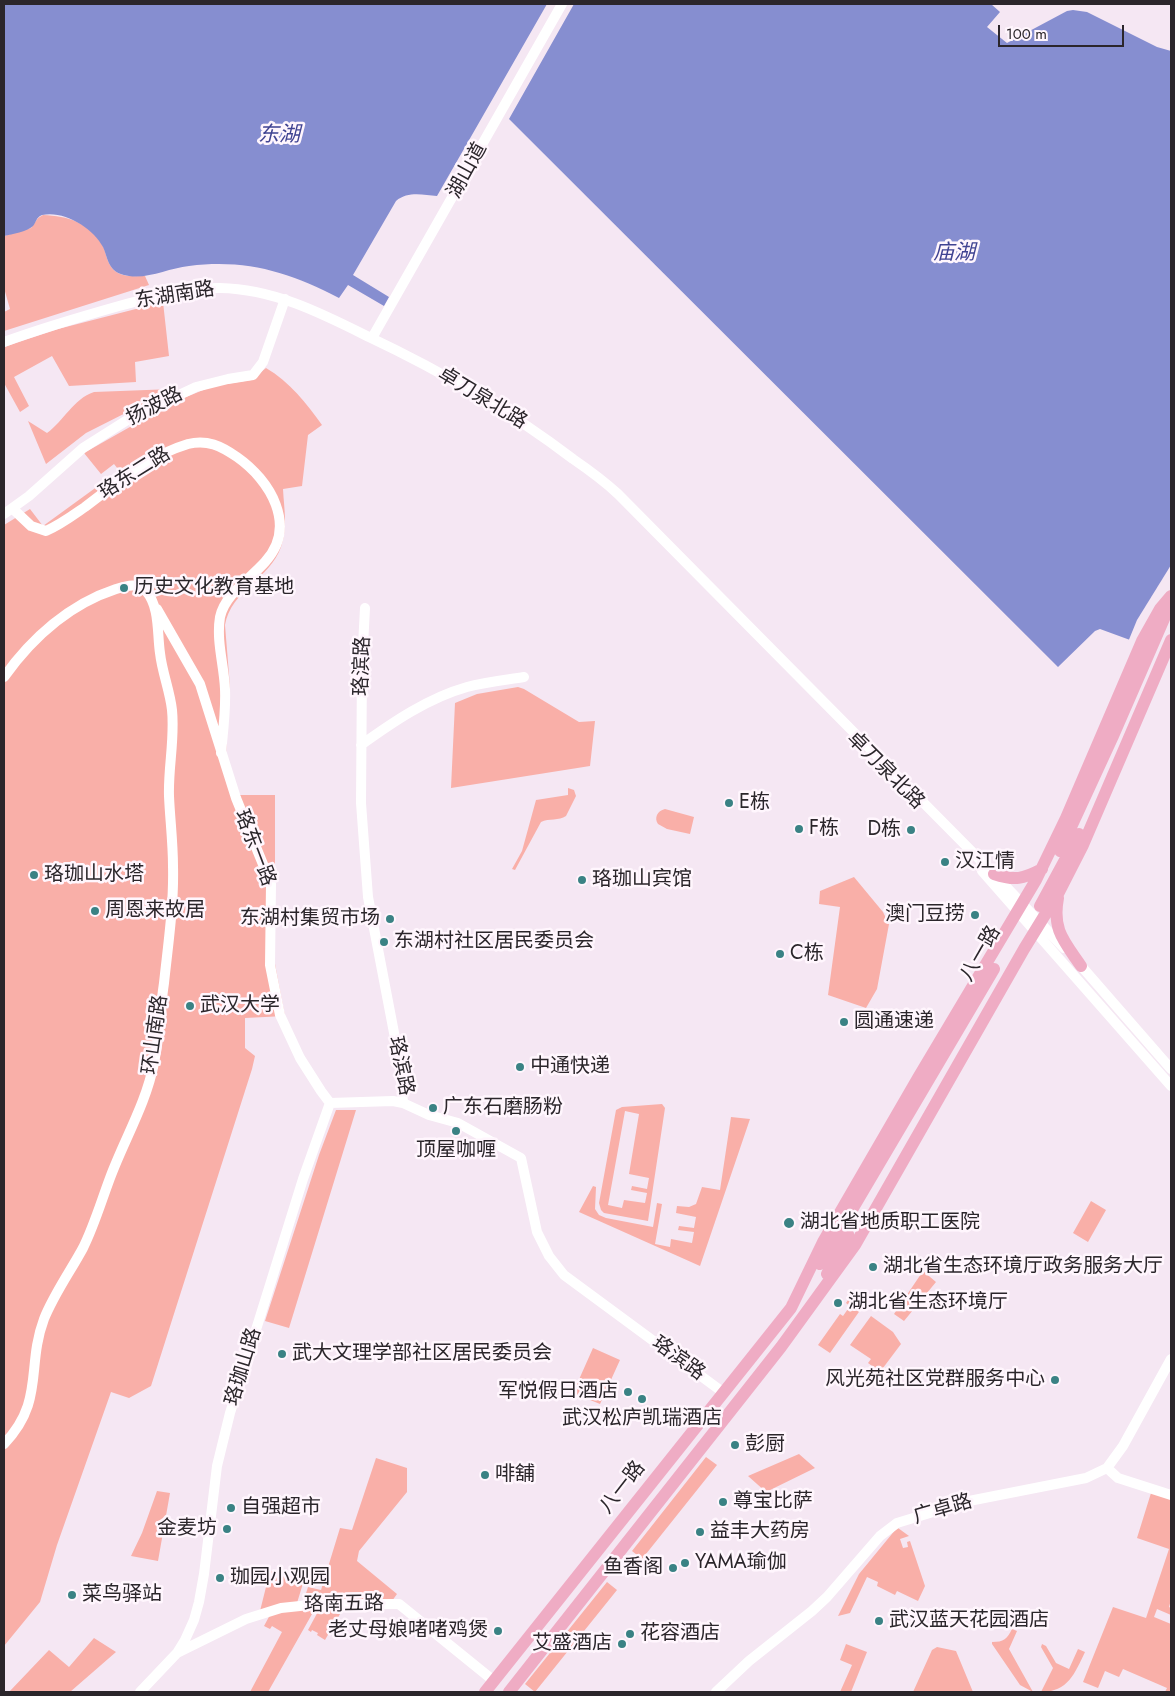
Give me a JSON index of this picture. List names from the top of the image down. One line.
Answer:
{"streets":{"main road":["八一路"],"street":["湖山道","东湖南路","卓刀泉北路","扬波路","珞东二路","珞滨路","珞东一路","环山南路","珞珈山路","广卓路","珞南五路"]},"crossings":[["湖山道","东湖南路"],["湖山道","卓刀泉北路"],["东湖南路","卓刀泉北路"],["东湖南路","扬波路"],["卓刀泉北路","八一路"],["扬波路","珞东二路"],["珞东二路","珞东一路"],["珞滨路","八一路"],["珞东一路","环山南路"],["珞东一路","珞珈山路"],["八一路","珞南五路"],["珞珈山路","珞南五路"]],"water":["东湖","庙湖"],"places":["历史文化教育基地","E栋","F栋","D栋","汉江情","珞珈山水塔","珞珈山宾馆","周恩来故居","澳门豆捞","东湖村集贸市场","东湖村社区居民委员会","C栋","武汉大学","圆通速递","中通快递","广东石磨肠粉","顶屋咖喱","湖北省地质职工医院","湖北省生态环境厅政务服务大厅","湖北省生态环境厅","武大文理学部社区居民委员会","风光苑社区党群服务中心","军悦假日酒店","武汉松庐凯瑞酒店","彭厨","啡舖","尊宝比萨","自强超市","金麦坊","益丰大药房","YAMA瑜伽","鱼香阁","珈园小观园","菜鸟驿站","武汉蓝天花园酒店","老丈母娘啫啫鸡煲","花容酒店","艾盛酒店"],"scale_bar":"100 m"}
